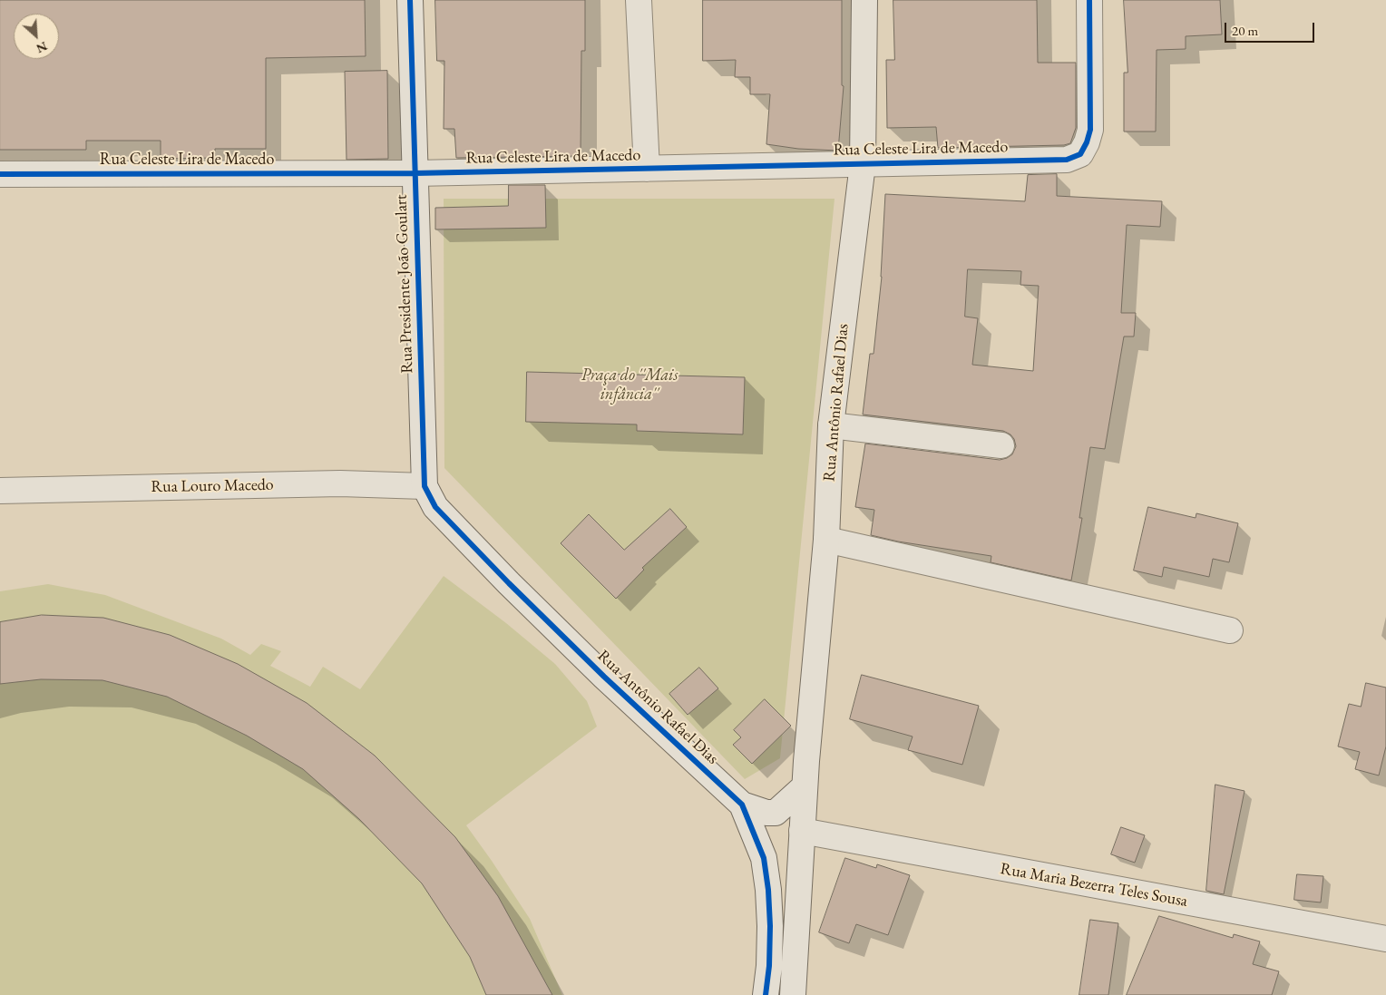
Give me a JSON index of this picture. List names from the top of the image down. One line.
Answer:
{"streets":{"street":["Rua Celeste Lira de Macedo","Rua Presidente João Goulart","Rua Antônio Rafael Dias","Rua Louro Macedo","Rua Maria Bezerra Teles Sousa"]},"crossings":[["Rua Celeste Lira de Macedo","Rua Presidente João Goulart"],["Rua Celeste Lira de Macedo","Rua Antônio Rafael Dias"],["Rua Presidente João Goulart","Rua Antônio Rafael Dias"],["Rua Presidente João Goulart","Rua Louro Macedo"],["Rua Antônio Rafael Dias","Rua Louro Macedo"],["Rua Antônio Rafael Dias","Rua Maria Bezerra Teles Sousa"]],"parks":["Praça do ''Mais infância''"],"scale_bar":"20 m","north":"bottom right"}
